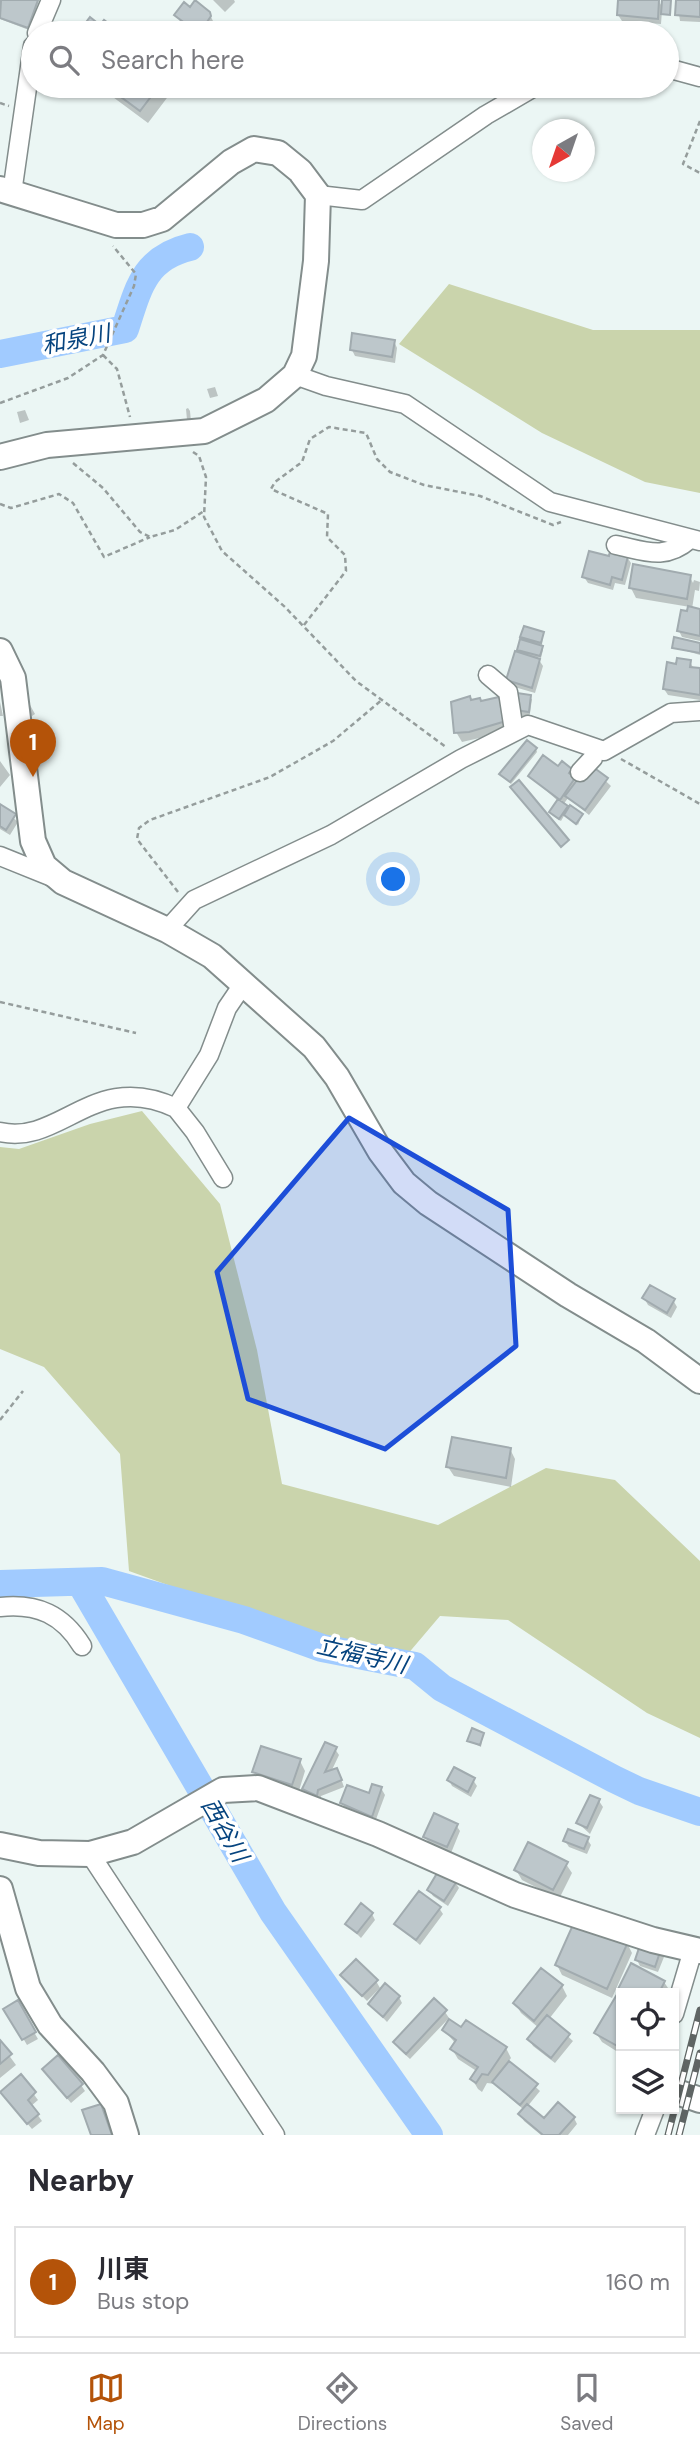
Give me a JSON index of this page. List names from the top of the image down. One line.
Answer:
{"water":["和泉川","立福寺川","西谷川"],"north":"bottom left","page":{"search":"Search here","pins":"1","heading":"Nearby","list":[{"mark":"1","name":"川東","note":"Bus stop","value":"160 m"}],"nav":["Map","Directions","Saved"]}}
